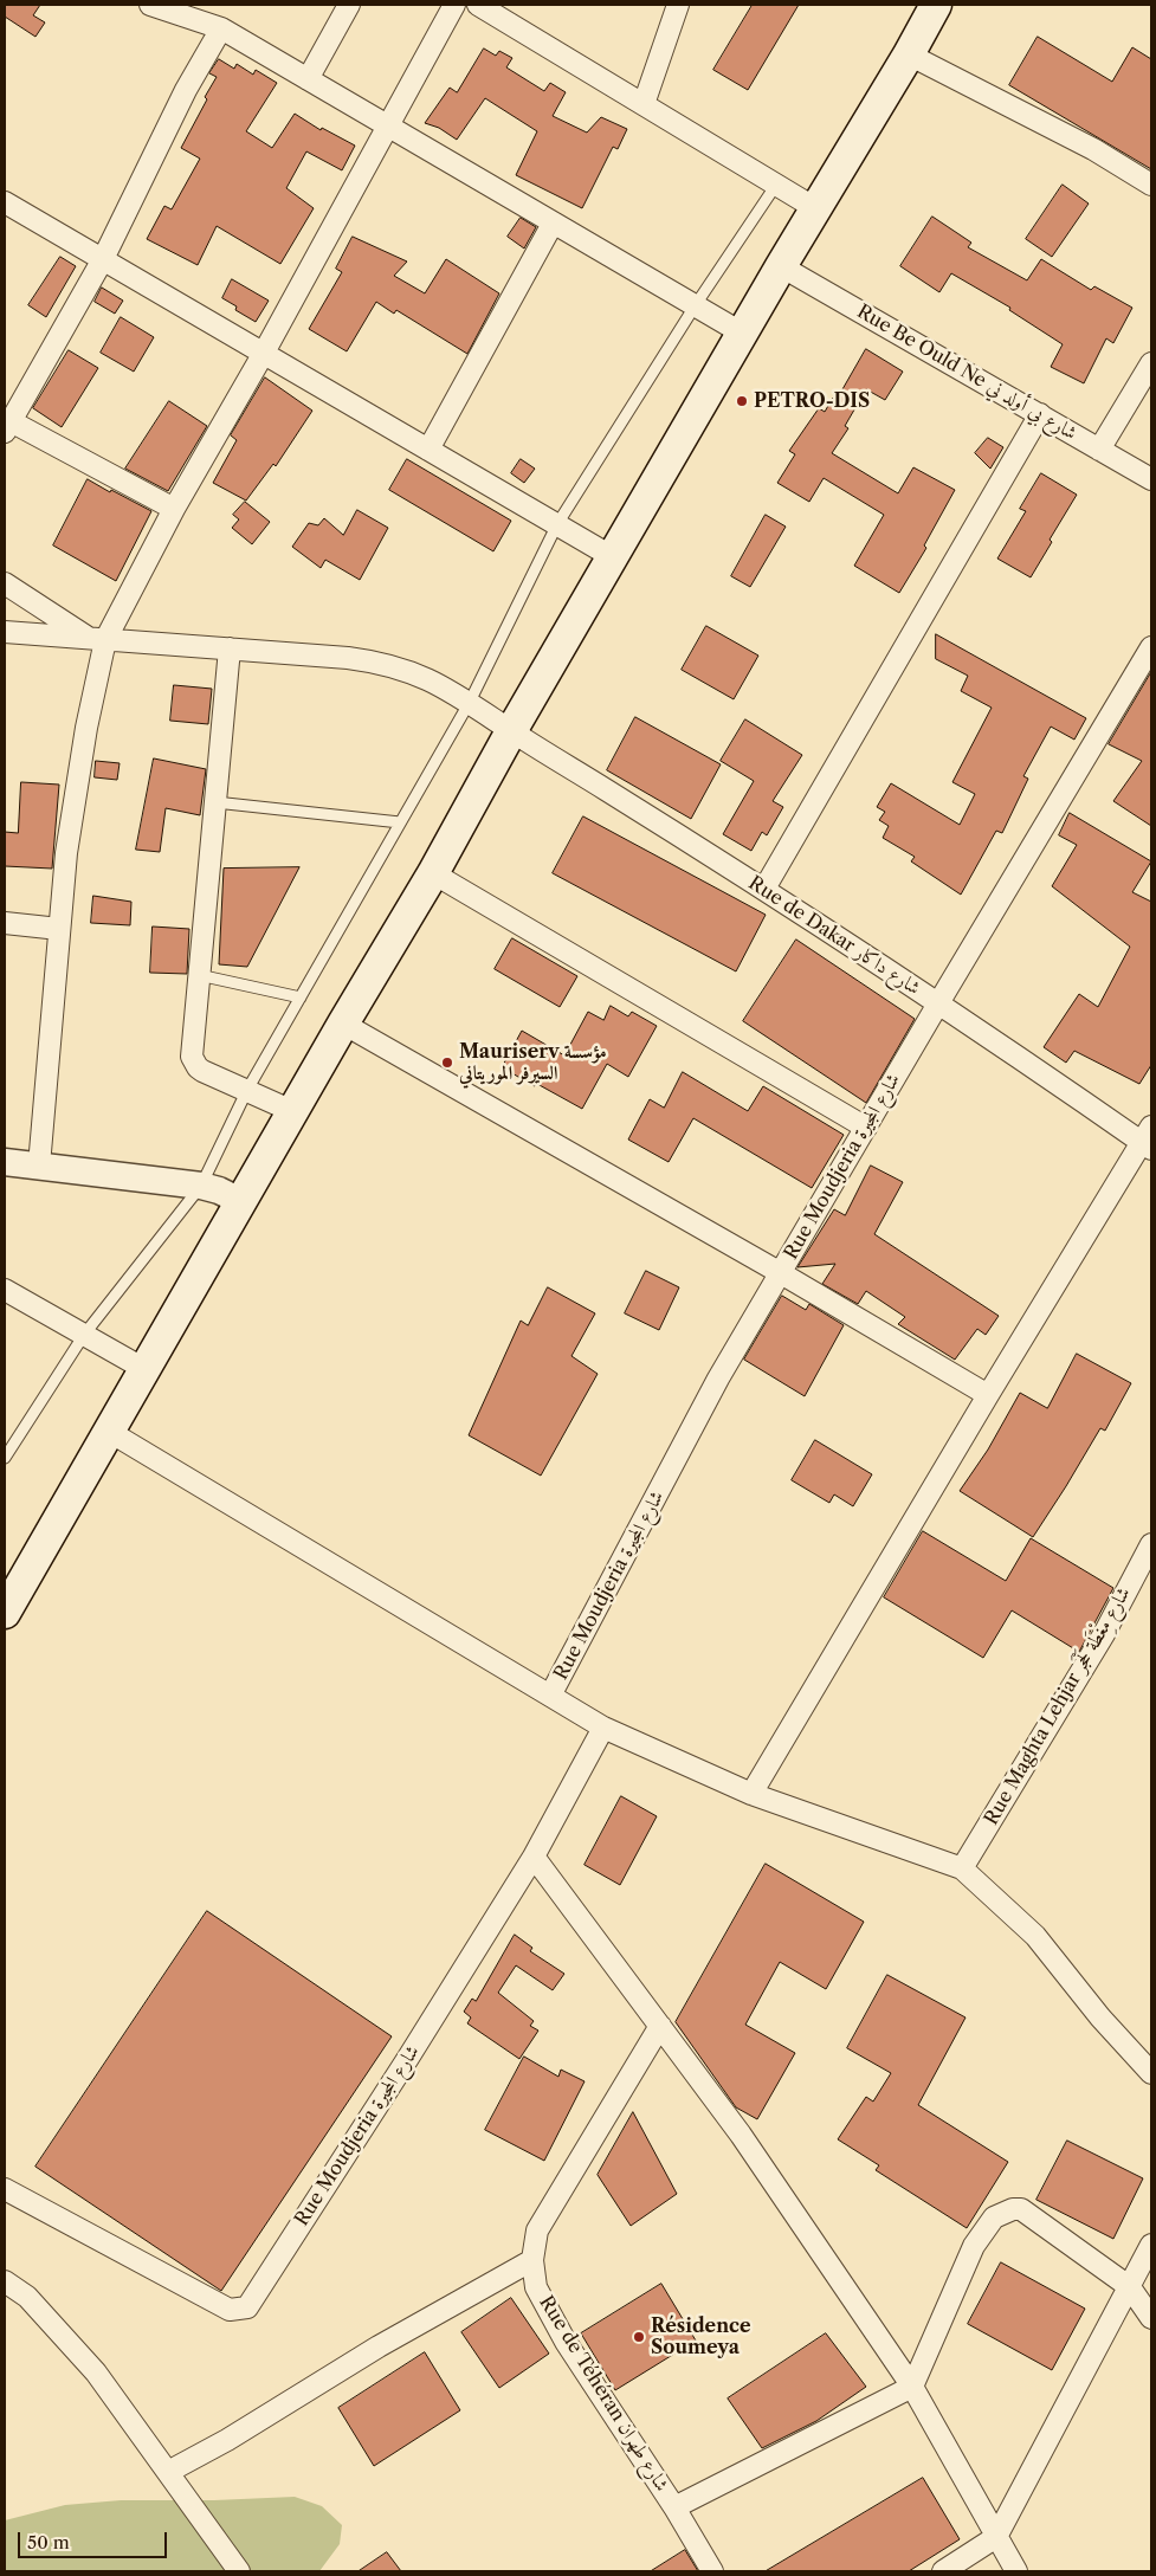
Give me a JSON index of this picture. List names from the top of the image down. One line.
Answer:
{"streets":{"street":["Rue Be Ould Ne شارع بي أولد ني","Rue de Dakar شارع داكار","Rue Moudjeria شارع المجيرة","Rue Maghta Lehjar شارع مِغْطَة لَحْجَر","Rue de Téhéran شارع طهران"]},"crossings":[["Rue de Dakar شارع داكار","Rue Moudjeria شارع المجيرة"]],"places":["PETRO-DIS","Mauriserv مؤسسة السيرفر الموريتاني","Résidence Soumeya"],"scale_bar":"50 m"}
